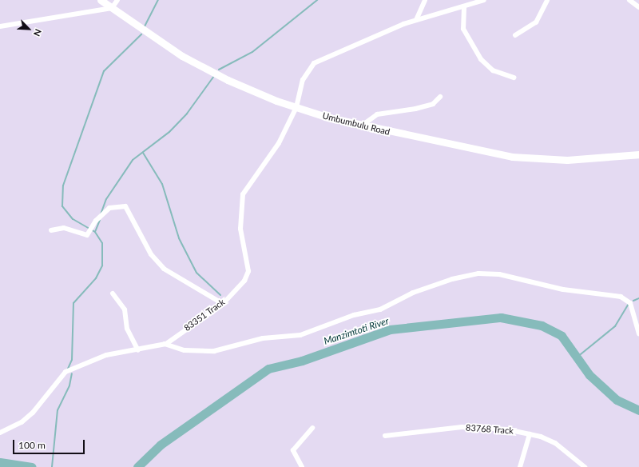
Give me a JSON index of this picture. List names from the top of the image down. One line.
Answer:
{"streets":{"main road":["Umbumbulu Road"],"street":["83351 Track","83768 Track"]},"crossings":[["Umbumbulu Road","83351 Track"]],"water":["Manzimtoti River"],"scale_bar":"100 m","north":"bottom right"}
